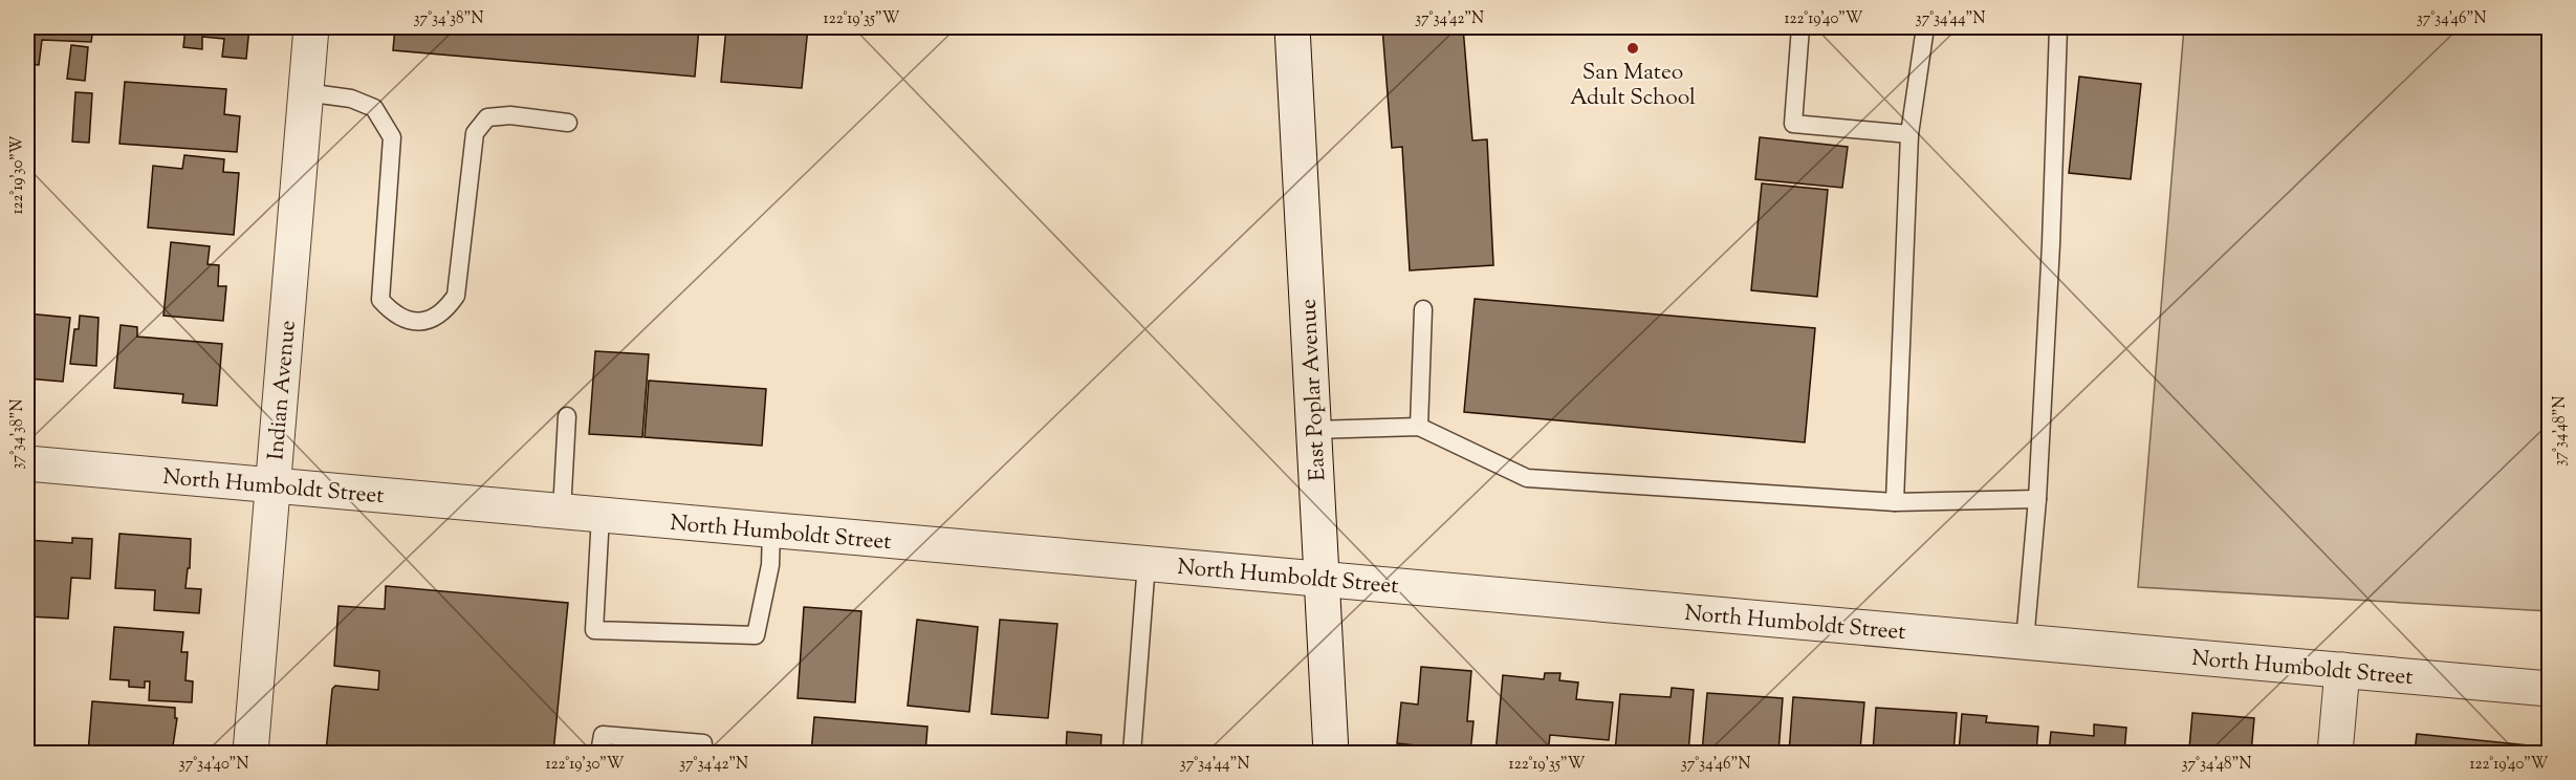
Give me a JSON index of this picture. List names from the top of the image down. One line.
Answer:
{"streets":{"street":["Indian Avenue","East Poplar Avenue","North Humboldt Street"]},"crossings":[["Indian Avenue","North Humboldt Street"],["East Poplar Avenue","North Humboldt Street"]],"places":["San Mateo Adult School"],"coordinates":["37°34'38\"N","122°19'35\"W","37°34'42\"N","122°19'40\"W","37°34'44\"N","37°34'46\"N","122°19'30\"W","37°34'48\"N","37°34'40\"N"]}
